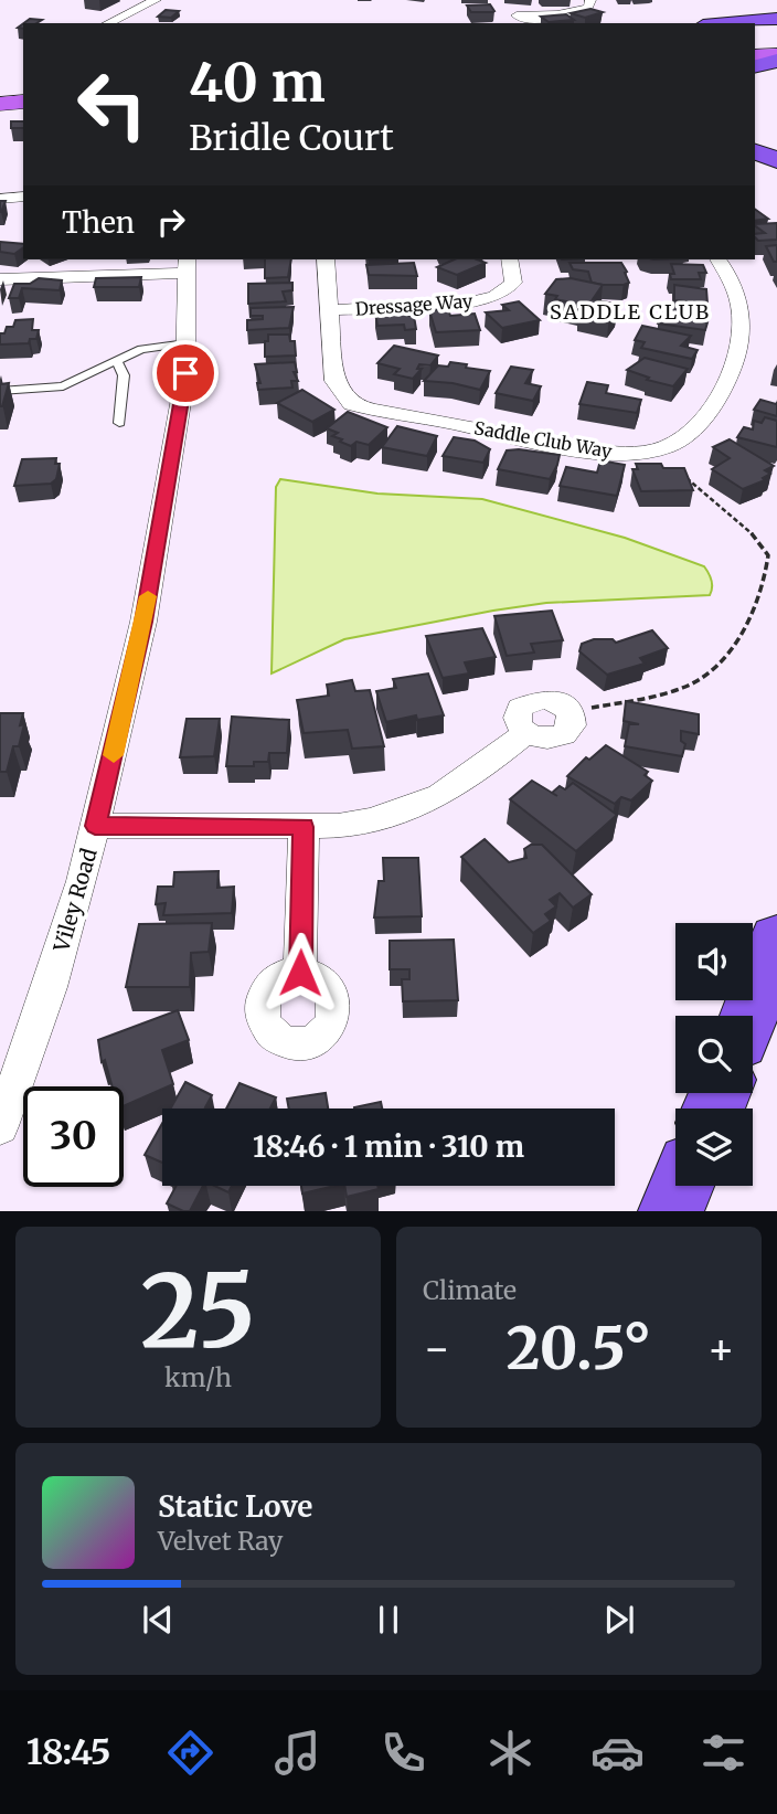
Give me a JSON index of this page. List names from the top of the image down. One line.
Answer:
{"streets":{"street":["Dressage Way","Saddle Club Way","Viley Road"]},"crossings":[["Dressage Way","Saddle Club Way"]],"districts":["SADDLE CLUB"],"page":{"turn":["40 m","Bridle Court"],"then":"Then","limit":"30","trip":"18:46 · 1 min · 310 m","tile":[["25","km/h"],"Climate"],"heat":["−","20.5°","+"],"song":["Static Love","Velvet Ray"],"tabs":"18:45"}}
